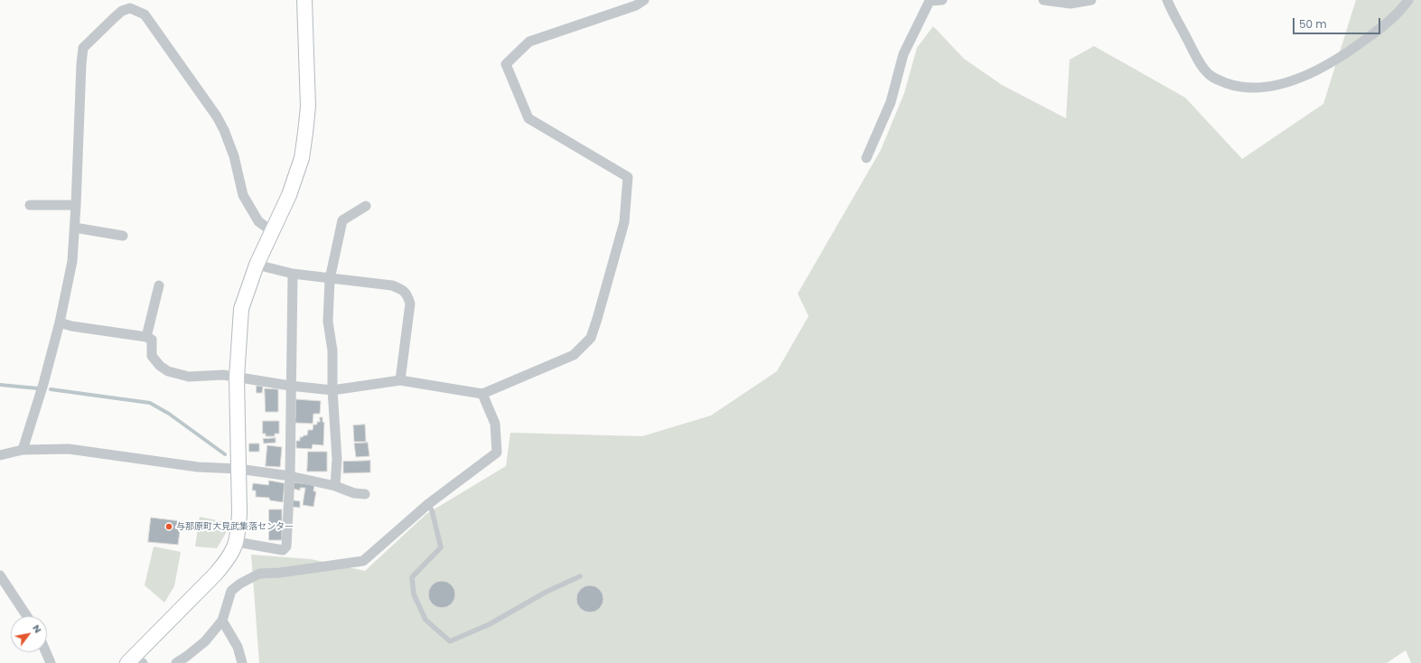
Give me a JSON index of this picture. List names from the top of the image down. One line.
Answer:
{"places":["与那原町大見武集落センター"],"scale_bar":"50 m","north":"top right"}
